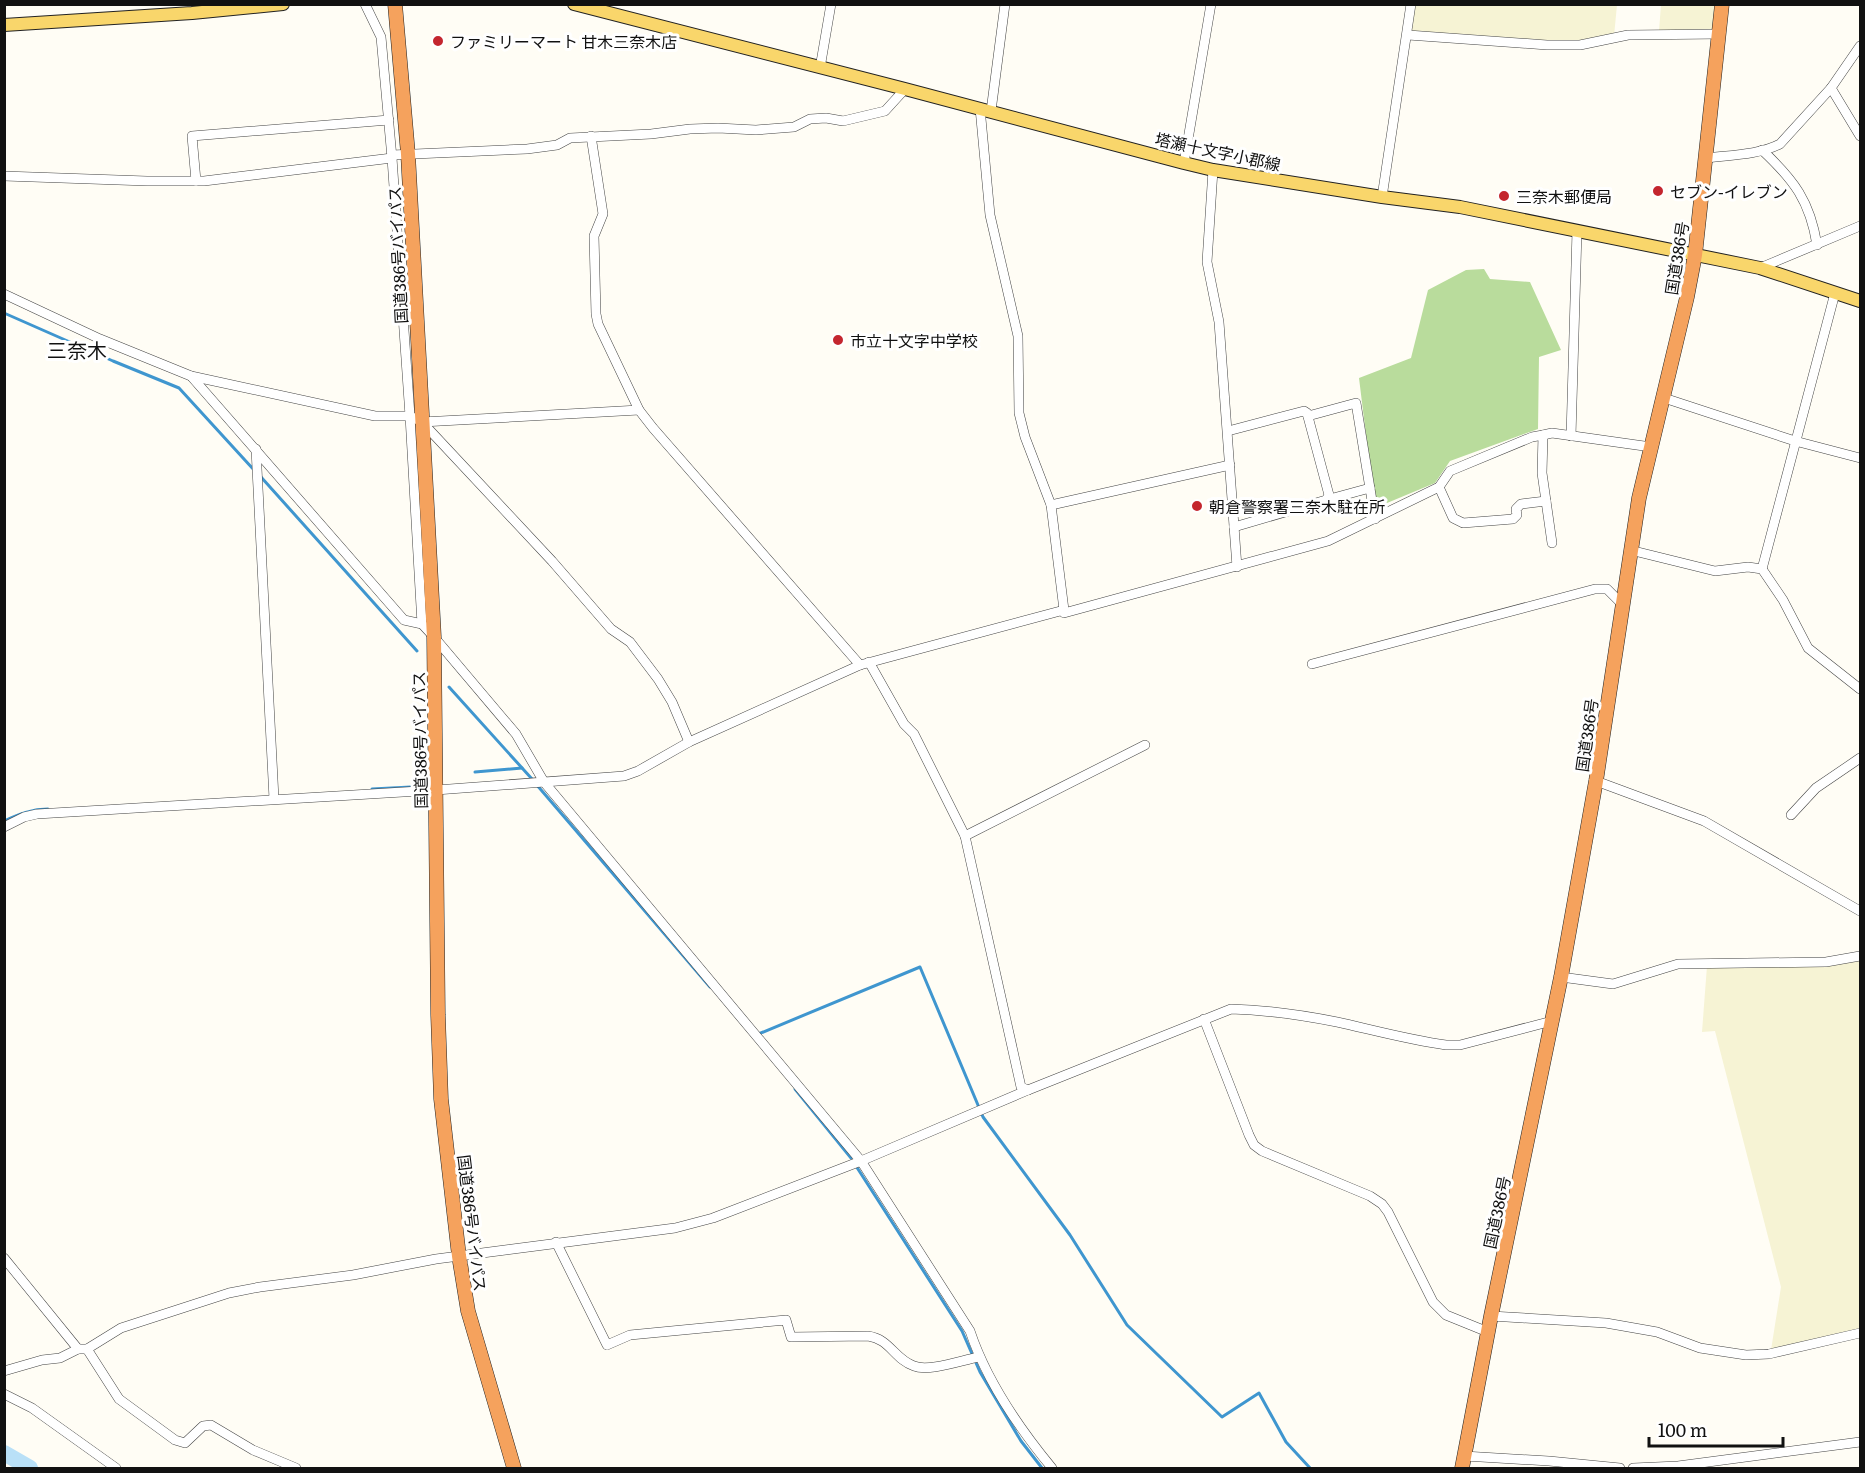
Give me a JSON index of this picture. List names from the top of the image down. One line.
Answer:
{"streets":{"highway":["国道386号バイパス","国道386号"],"main road":["塔瀬十文字小郡線"]},"crossings":[["塔瀬十文字小郡線","国道386号"]],"districts":["三奈木"],"places":["ファミリーマート 甘木三奈木店","セブン-イレブン","三奈木郵便局","市立十文字中学校","朝倉警察署三奈木駐在所"],"scale_bar":"100 m"}
